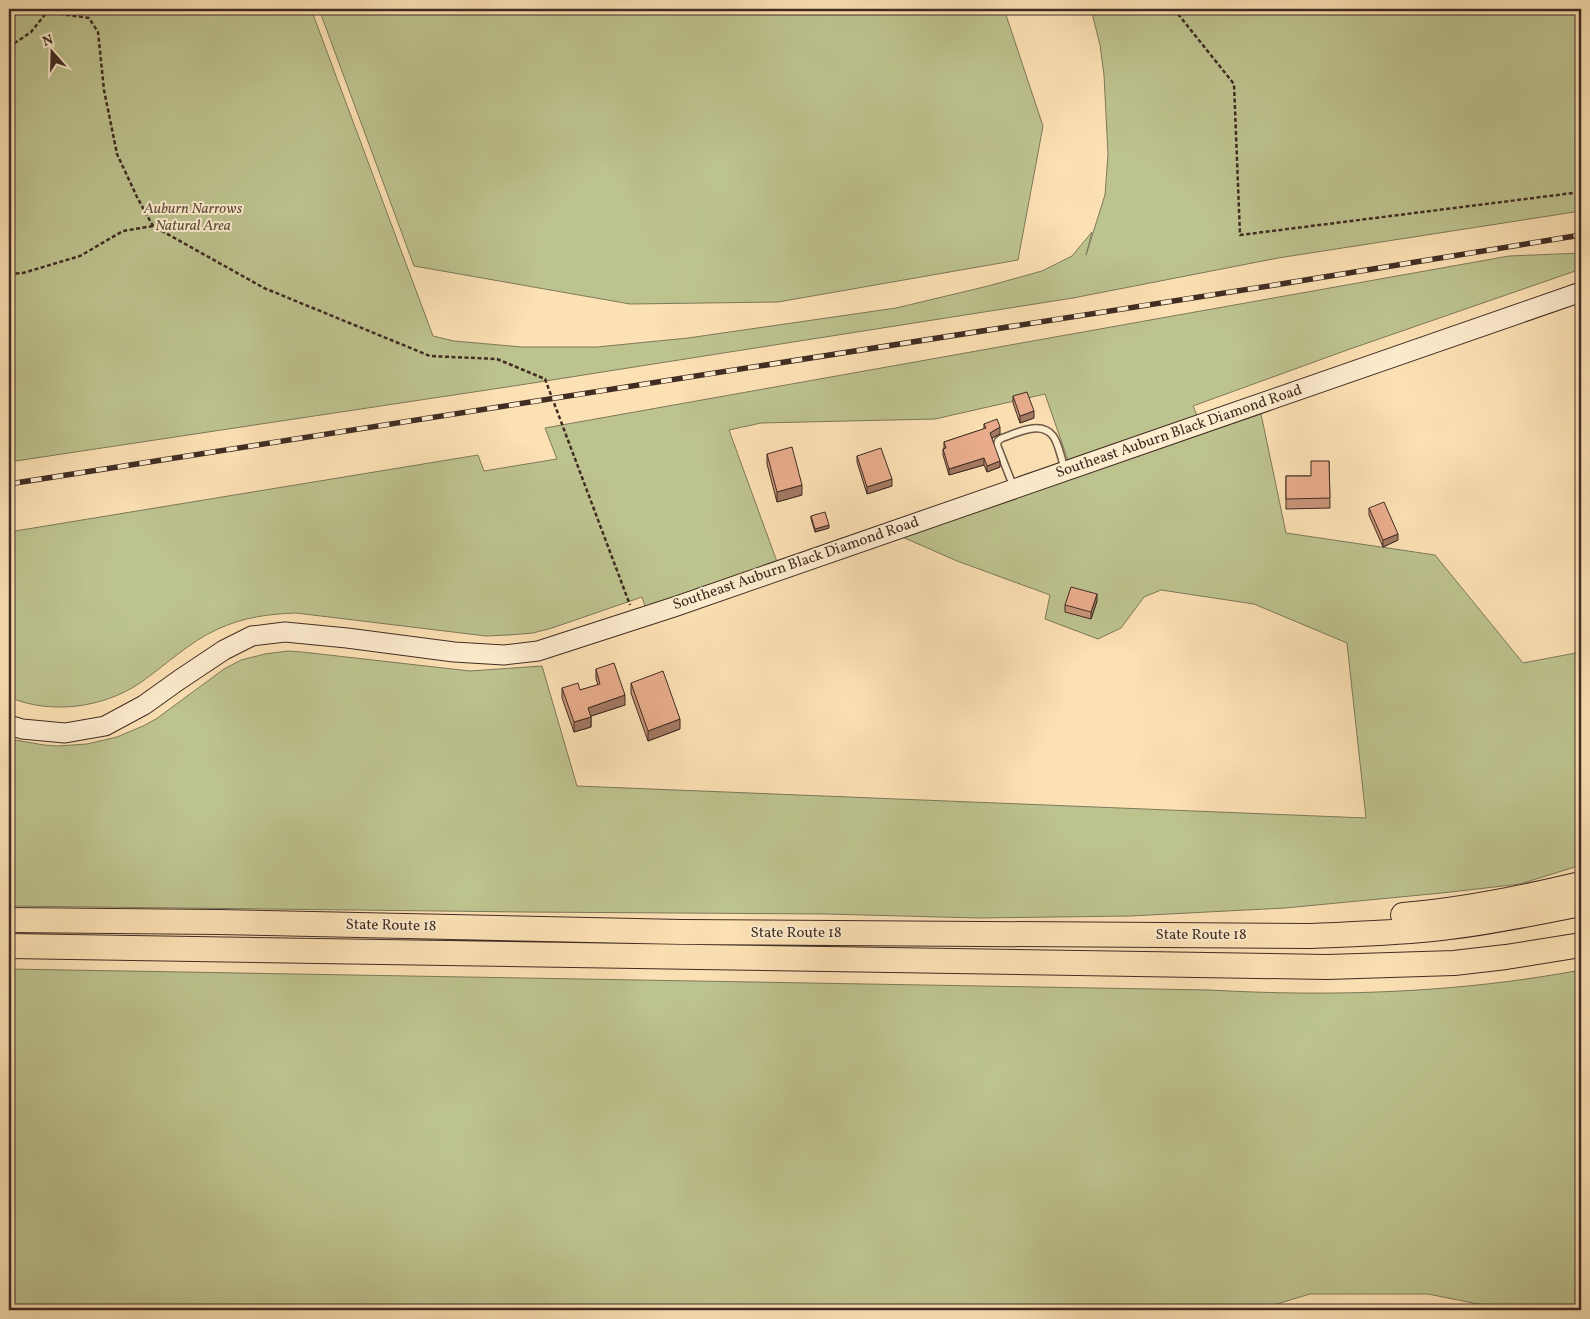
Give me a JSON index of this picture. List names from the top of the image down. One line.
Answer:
{"streets":{"highway":["State Route 18"],"main road":["Southeast Auburn Black Diamond Road"]},"parks":["Auburn Narrows Natural Area"],"north":"top"}
